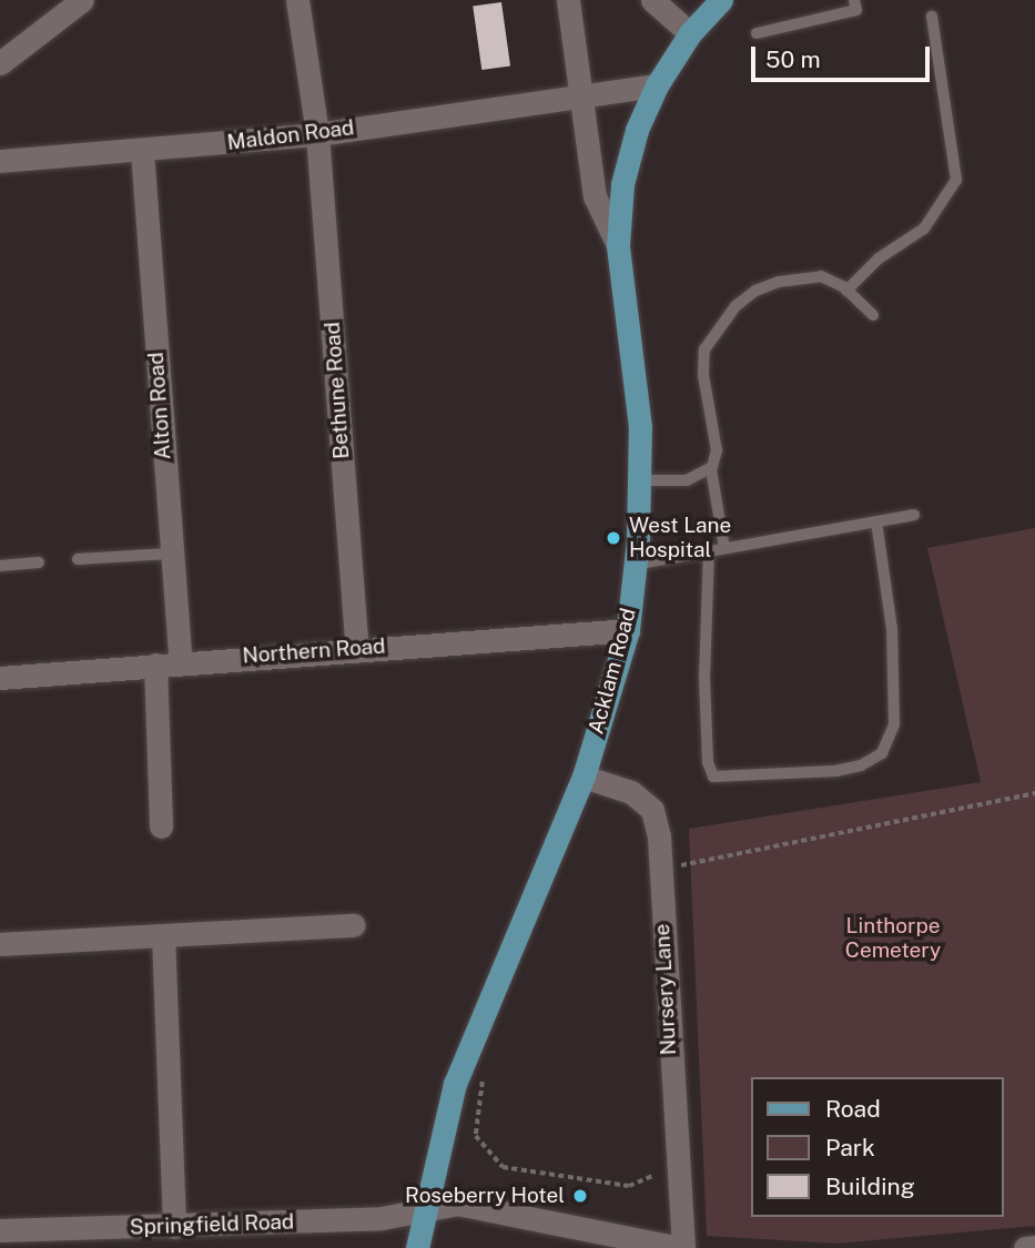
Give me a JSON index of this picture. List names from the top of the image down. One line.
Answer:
{"streets":{"main road":["Acklam Road"],"street":["Maldon Road","Bethune Road","Alton Road","Northern Road","Nursery Lane","Springfield Road"]},"crossings":[["Maldon Road","Bethune Road"],["Maldon Road","Alton Road"],["Maldon Road","Acklam Road"],["Bethune Road","Northern Road"],["Alton Road","Northern Road"],["Northern Road","Acklam Road"],["Acklam Road","Nursery Lane"],["Acklam Road","Springfield Road"],["Nursery Lane","Springfield Road"]],"parks":["Linthorpe Cemetery"],"places":["West Lane Hospital","Roseberry Hotel"],"legend":["Road","Park","Building"],"scale_bar":"50 m"}
